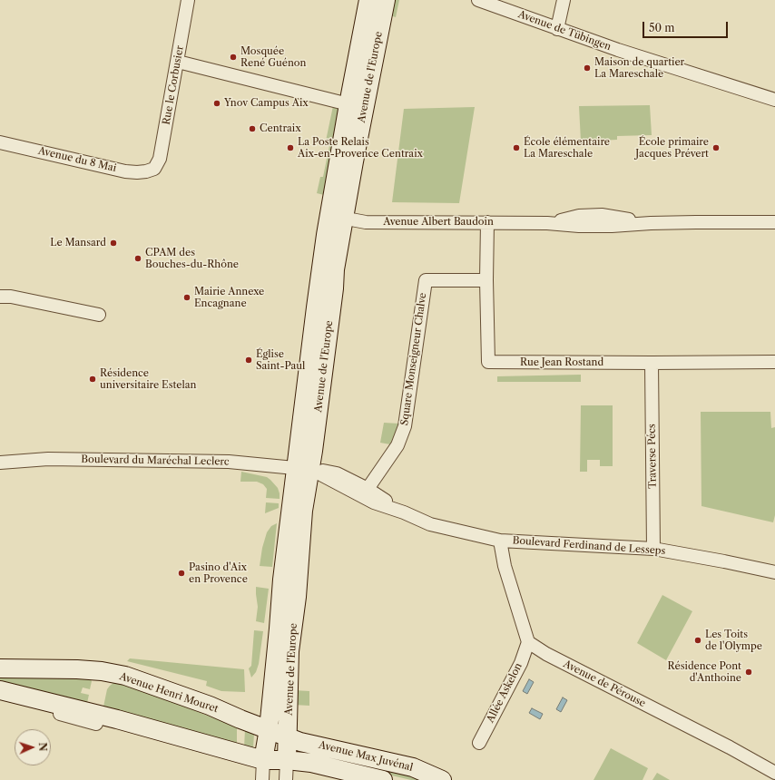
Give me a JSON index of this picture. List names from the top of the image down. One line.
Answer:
{"streets":{"main road":["Avenue de l'Europe","Avenue Henri Mouret","Avenue Max Juvénal"],"street":["Avenue de Tübingen","Rue le Corbusier","Avenue du 8 Mai","Avenue Albert Baudoin","Square Monseigneur Chalve","Rue Jean Rostand","Traverse Pécs","Boulevard du Maréchal Leclerc","Boulevard Ferdinand de Lesseps","Avenue de Pérouse","Allée Askelon"]},"crossings":[["Avenue de l'Europe","Avenue Albert Baudoin"],["Avenue de l'Europe","Boulevard du Maréchal Leclerc"],["Avenue de l'Europe","Boulevard Ferdinand de Lesseps"],["Avenue de l'Europe","Avenue Henri Mouret"],["Avenue de l'Europe","Avenue Max Juvénal"],["Rue le Corbusier","Avenue du 8 Mai"],["Avenue Albert Baudoin","Rue Jean Rostand"],["Square Monseigneur Chalve","Rue Jean Rostand"],["Square Monseigneur Chalve","Boulevard Ferdinand de Lesseps"],["Rue Jean Rostand","Traverse Pécs"],["Traverse Pécs","Boulevard Ferdinand de Lesseps"],["Boulevard du Maréchal Leclerc","Boulevard Ferdinand de Lesseps"],["Avenue de Pérouse","Allée Askelon"],["Avenue Henri Mouret","Avenue Max Juvénal"]],"places":["Mosquée René Guénon","Maison de quartier La Mareschale","Ynov Campus Aix","Centraix","La Poste Relais Aix-en-Provence Centraix","École élémentaire La Mareschale","École primaire Jacques Prévert","Le Mansard","CPAM des Bouches-du-Rhône","Mairie Annexe Encagnane","Église Saint-Paul","Résidence universitaire Estelan","Pasino d'Aix en Provence","Les Toits de l'Olympe","Résidence Pont d'Anthoine"],"scale_bar":"50 m","north":"right"}
